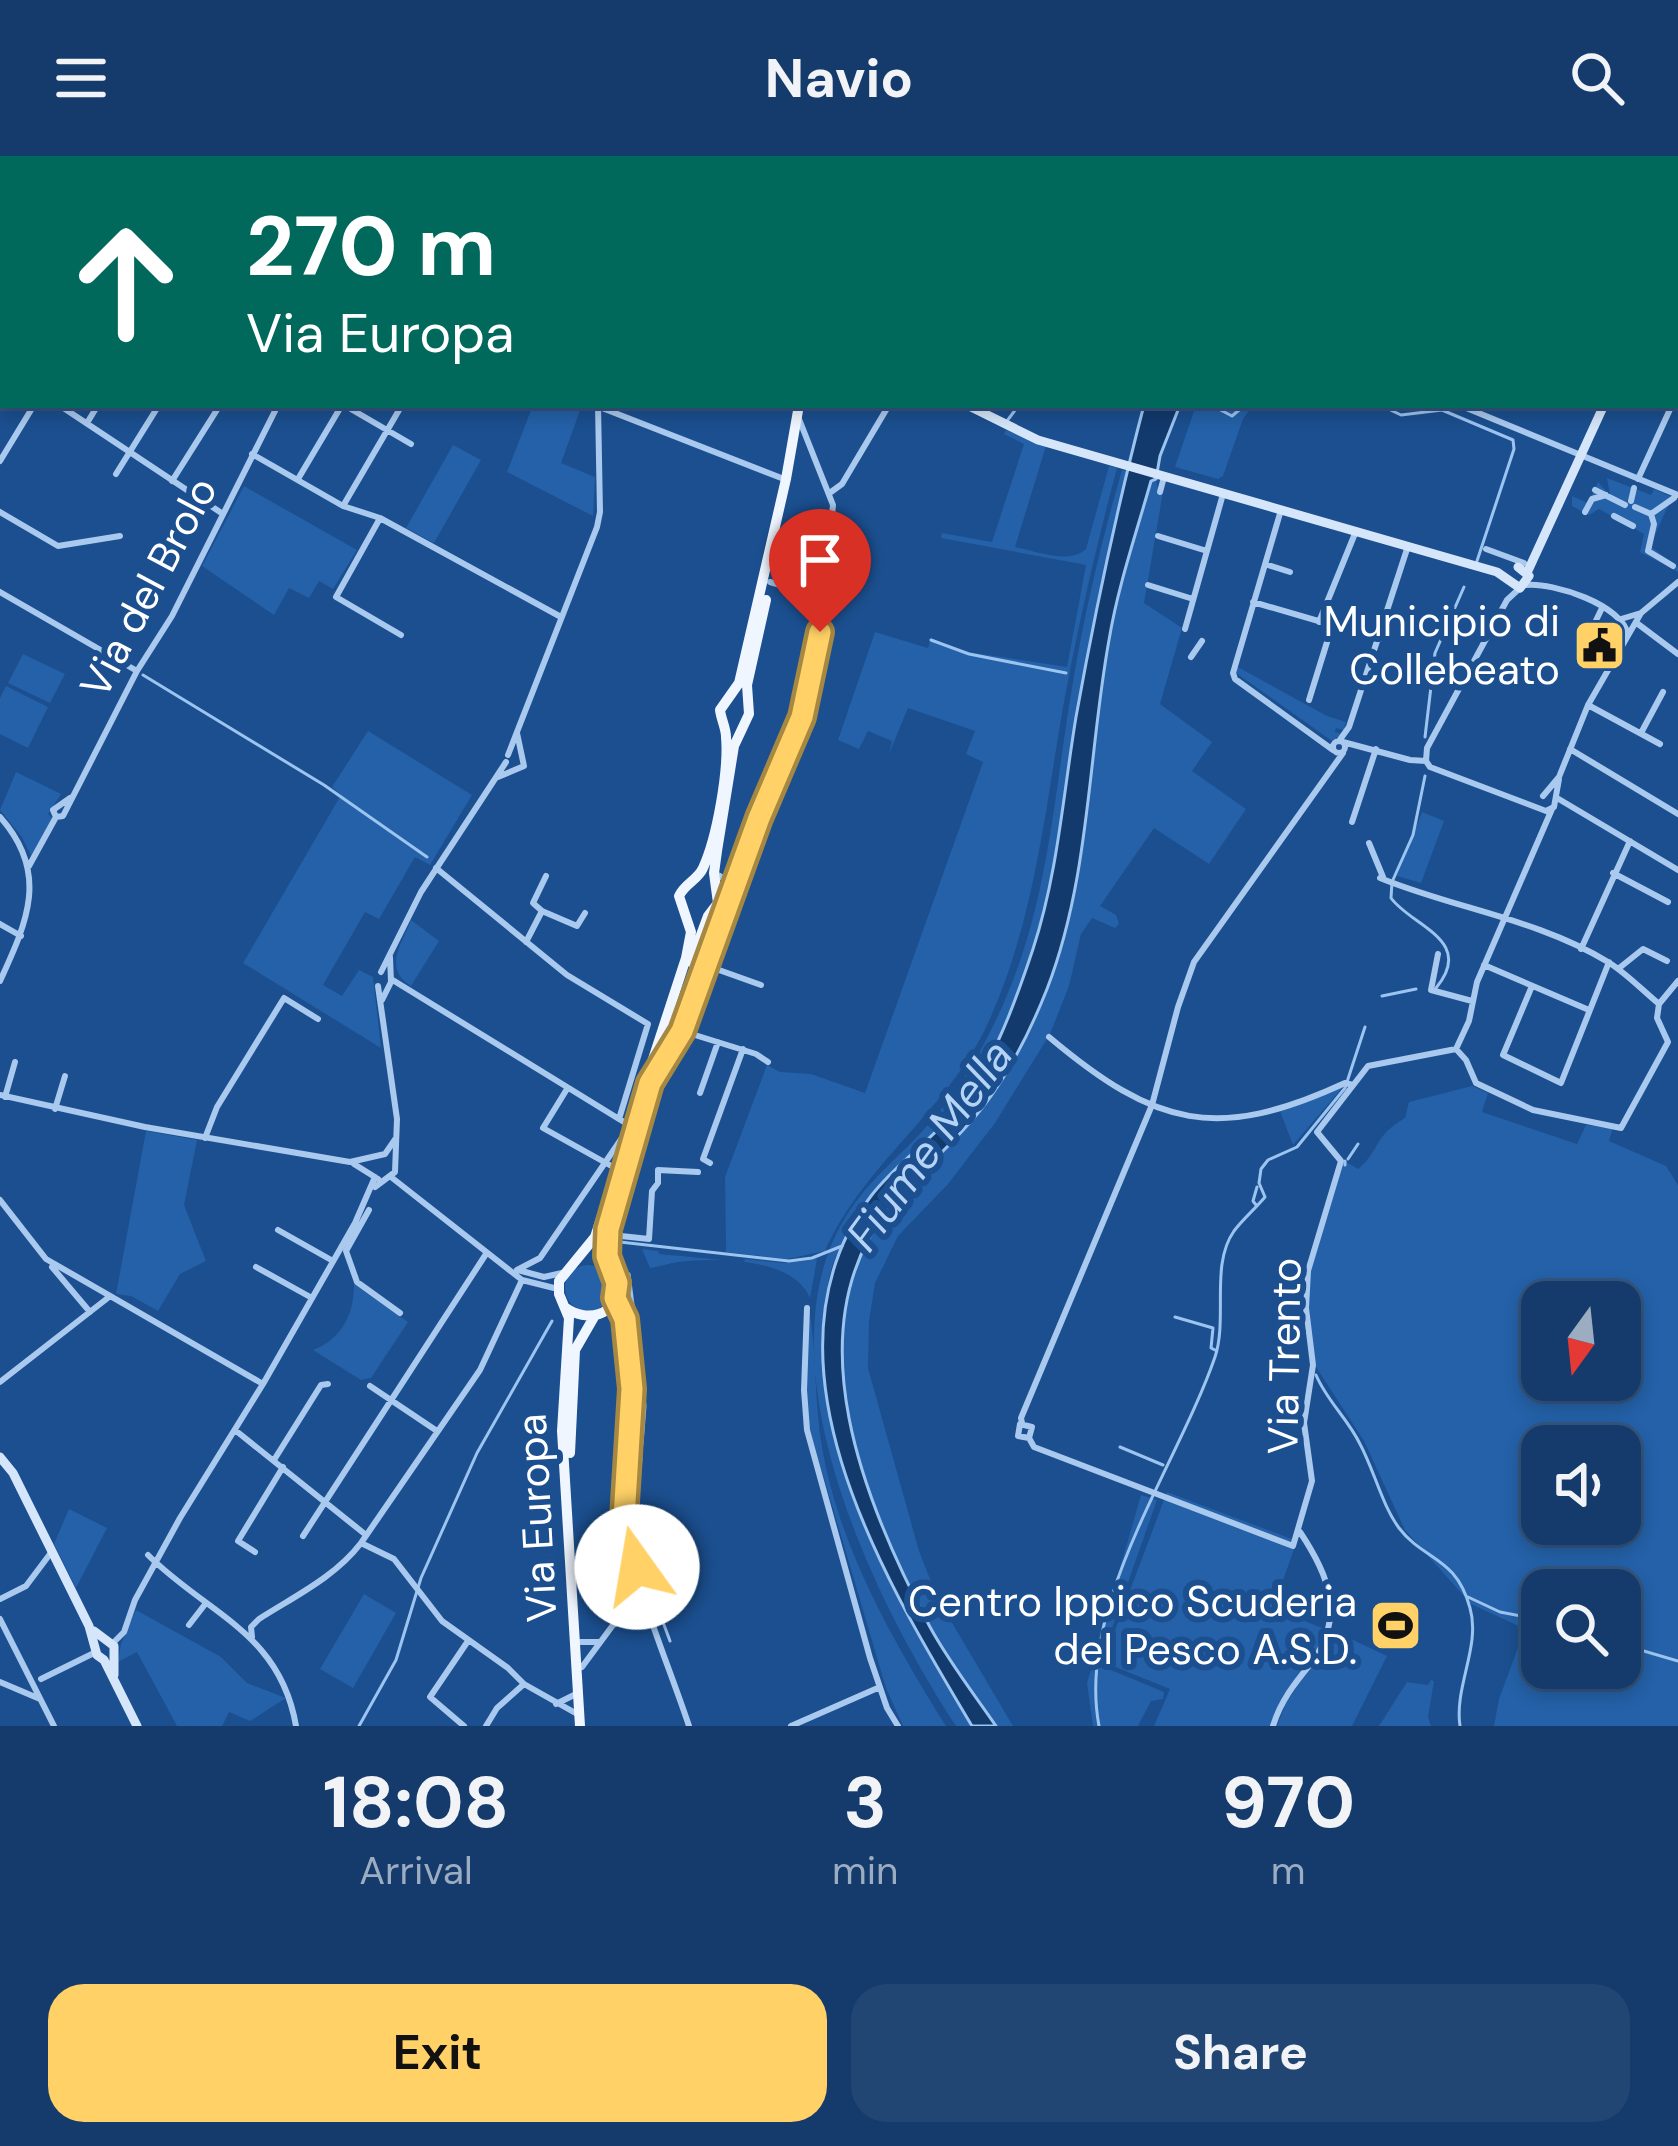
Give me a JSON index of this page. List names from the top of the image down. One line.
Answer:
{"streets":{"main road":["Via Europa"],"street":["Via del Brolo","Via Trento"]},"water":["Fiume Mella"],"places":{"public building":["Municipio di Collebeato"],"sports":["Centro Ippico Scuderia del Pesco A.S.D."]},"north":"bottom","page":{"header":"Navio","turn":["270 m","Via Europa"],"eta":["18:08","Arrival","3","min","970","m"],"buttons":["Exit","Share"]}}
